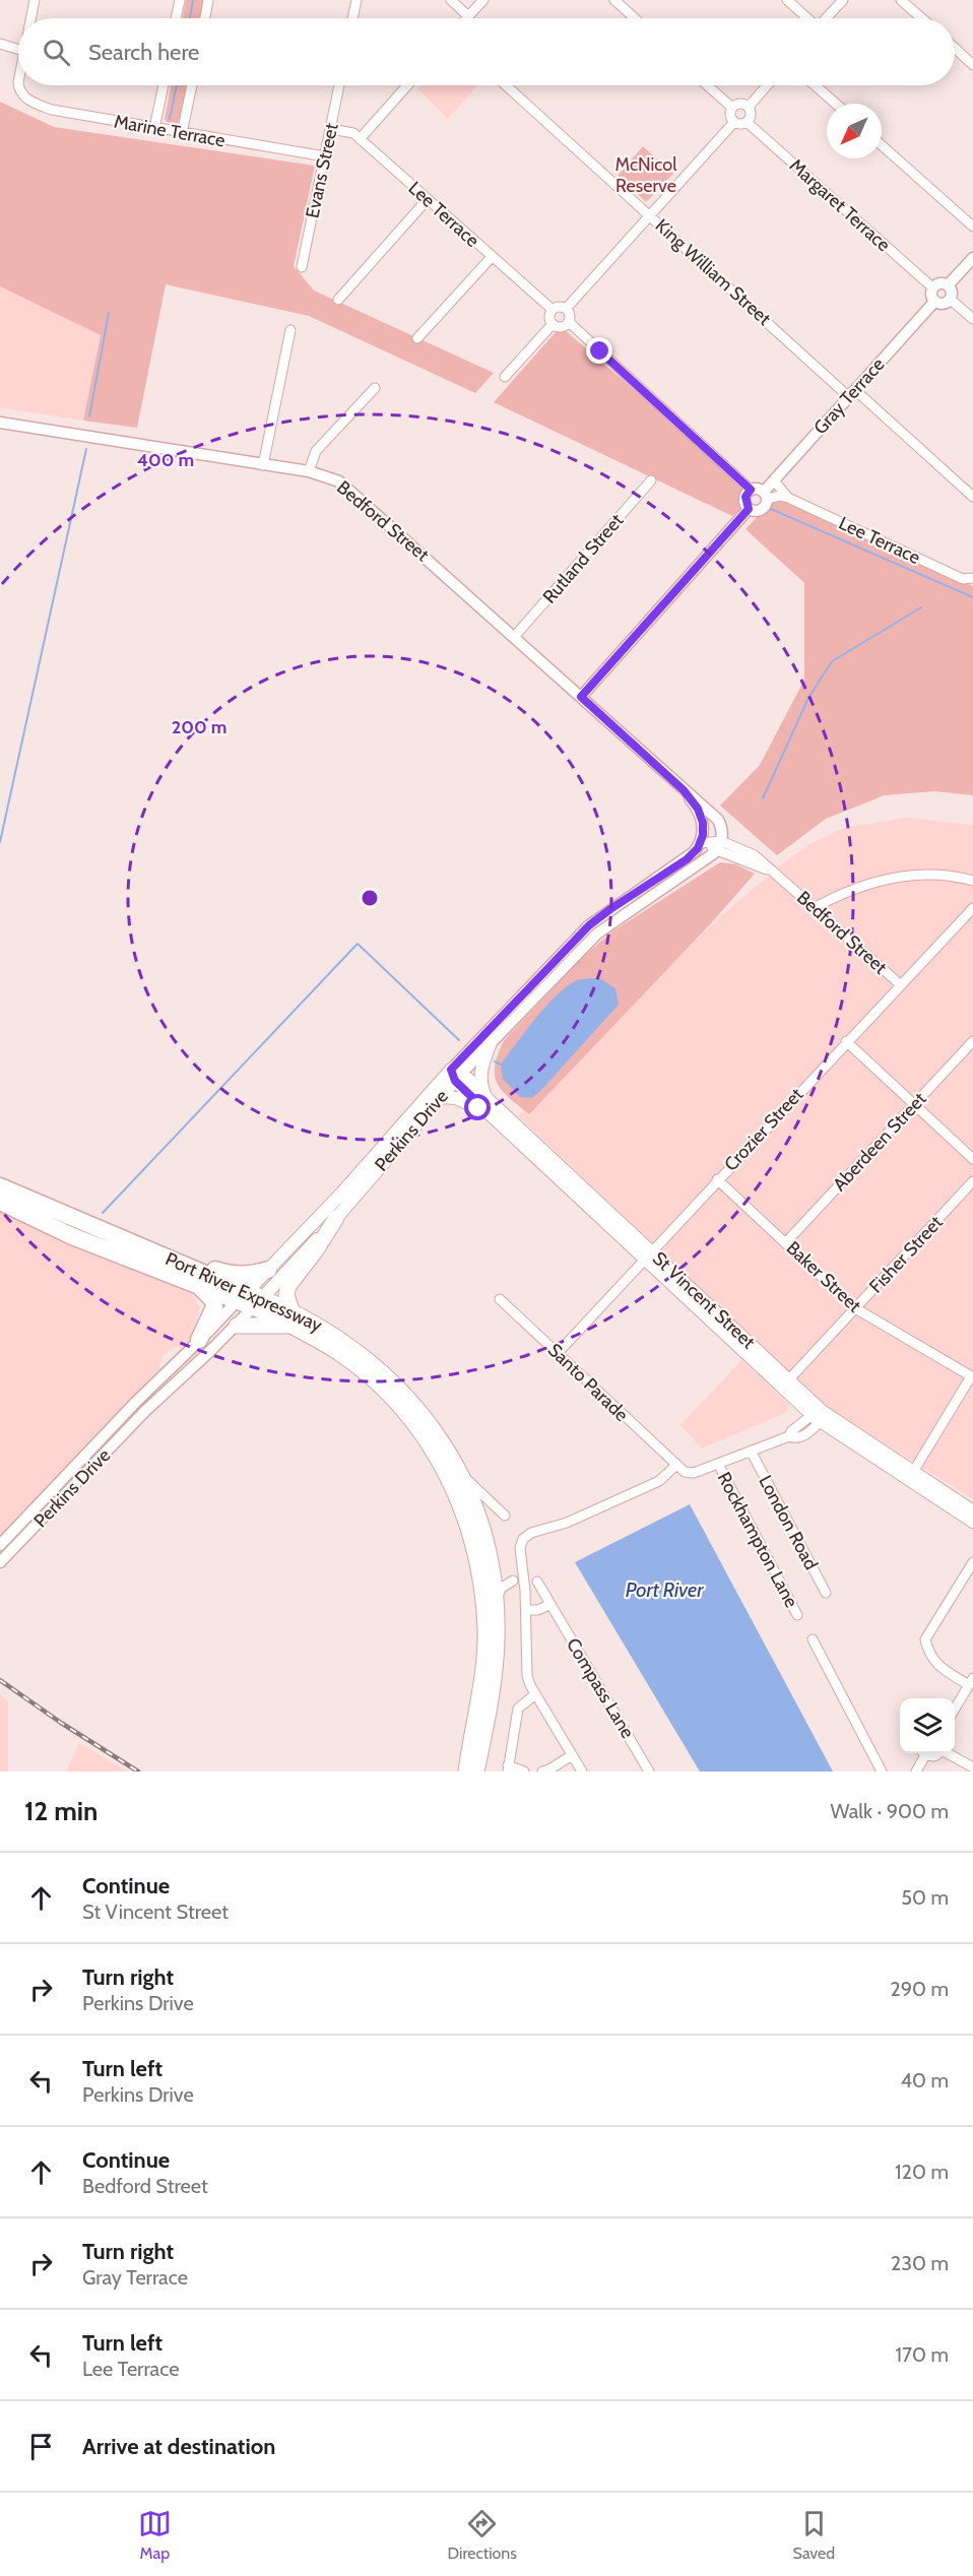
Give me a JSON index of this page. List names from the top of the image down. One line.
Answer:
{"streets":{"highway":["Port River Expressway"],"main road":["Perkins Drive","St Vincent Street"],"street":["Marine Terrace","Evans Street","Margaret Terrace","Lee Terrace","King William Street","Gray Terrace","Bedford Street","Rutland Street","Crozier Street","Aberdeen Street","Fisher Street","Baker Street","Santo Parade","London Road","Rockhampton Lane","Compass Lane"]},"crossings":[["Marine Terrace","Evans Street"],["Evans Street","Lee Terrace"],["Margaret Terrace","Gray Terrace"],["Lee Terrace","Gray Terrace"],["King William Street","Gray Terrace"],["Bedford Street","Rutland Street"],["Bedford Street","Crozier Street"],["Bedford Street","Perkins Drive"],["Crozier Street","Baker Street"],["Crozier Street","St Vincent Street"],["Crozier Street","Santo Parade"],["Perkins Drive","Port River Expressway"],["Perkins Drive","St Vincent Street"],["Aberdeen Street","Baker Street"],["Fisher Street","Baker Street"],["Fisher Street","St Vincent Street"]],"water":["Port River"],"parks":["McNicol Reserve"],"north":"bottom left","page":{"search":"Search here","heading":["12 min","Walk · 900 m"],"list":[["Continue","St Vincent Street","50 m"],["Turn right","Perkins Drive","290 m"],["Turn left","Perkins Drive","40 m"],["Continue","Bedford Street","120 m"],["Turn right","Gray Terrace","230 m"],["Turn left","Lee Terrace","170 m"],"Arrive at destination"],"nav":["Map","Directions","Saved"]},"rings":["400 m","200 m"]}
